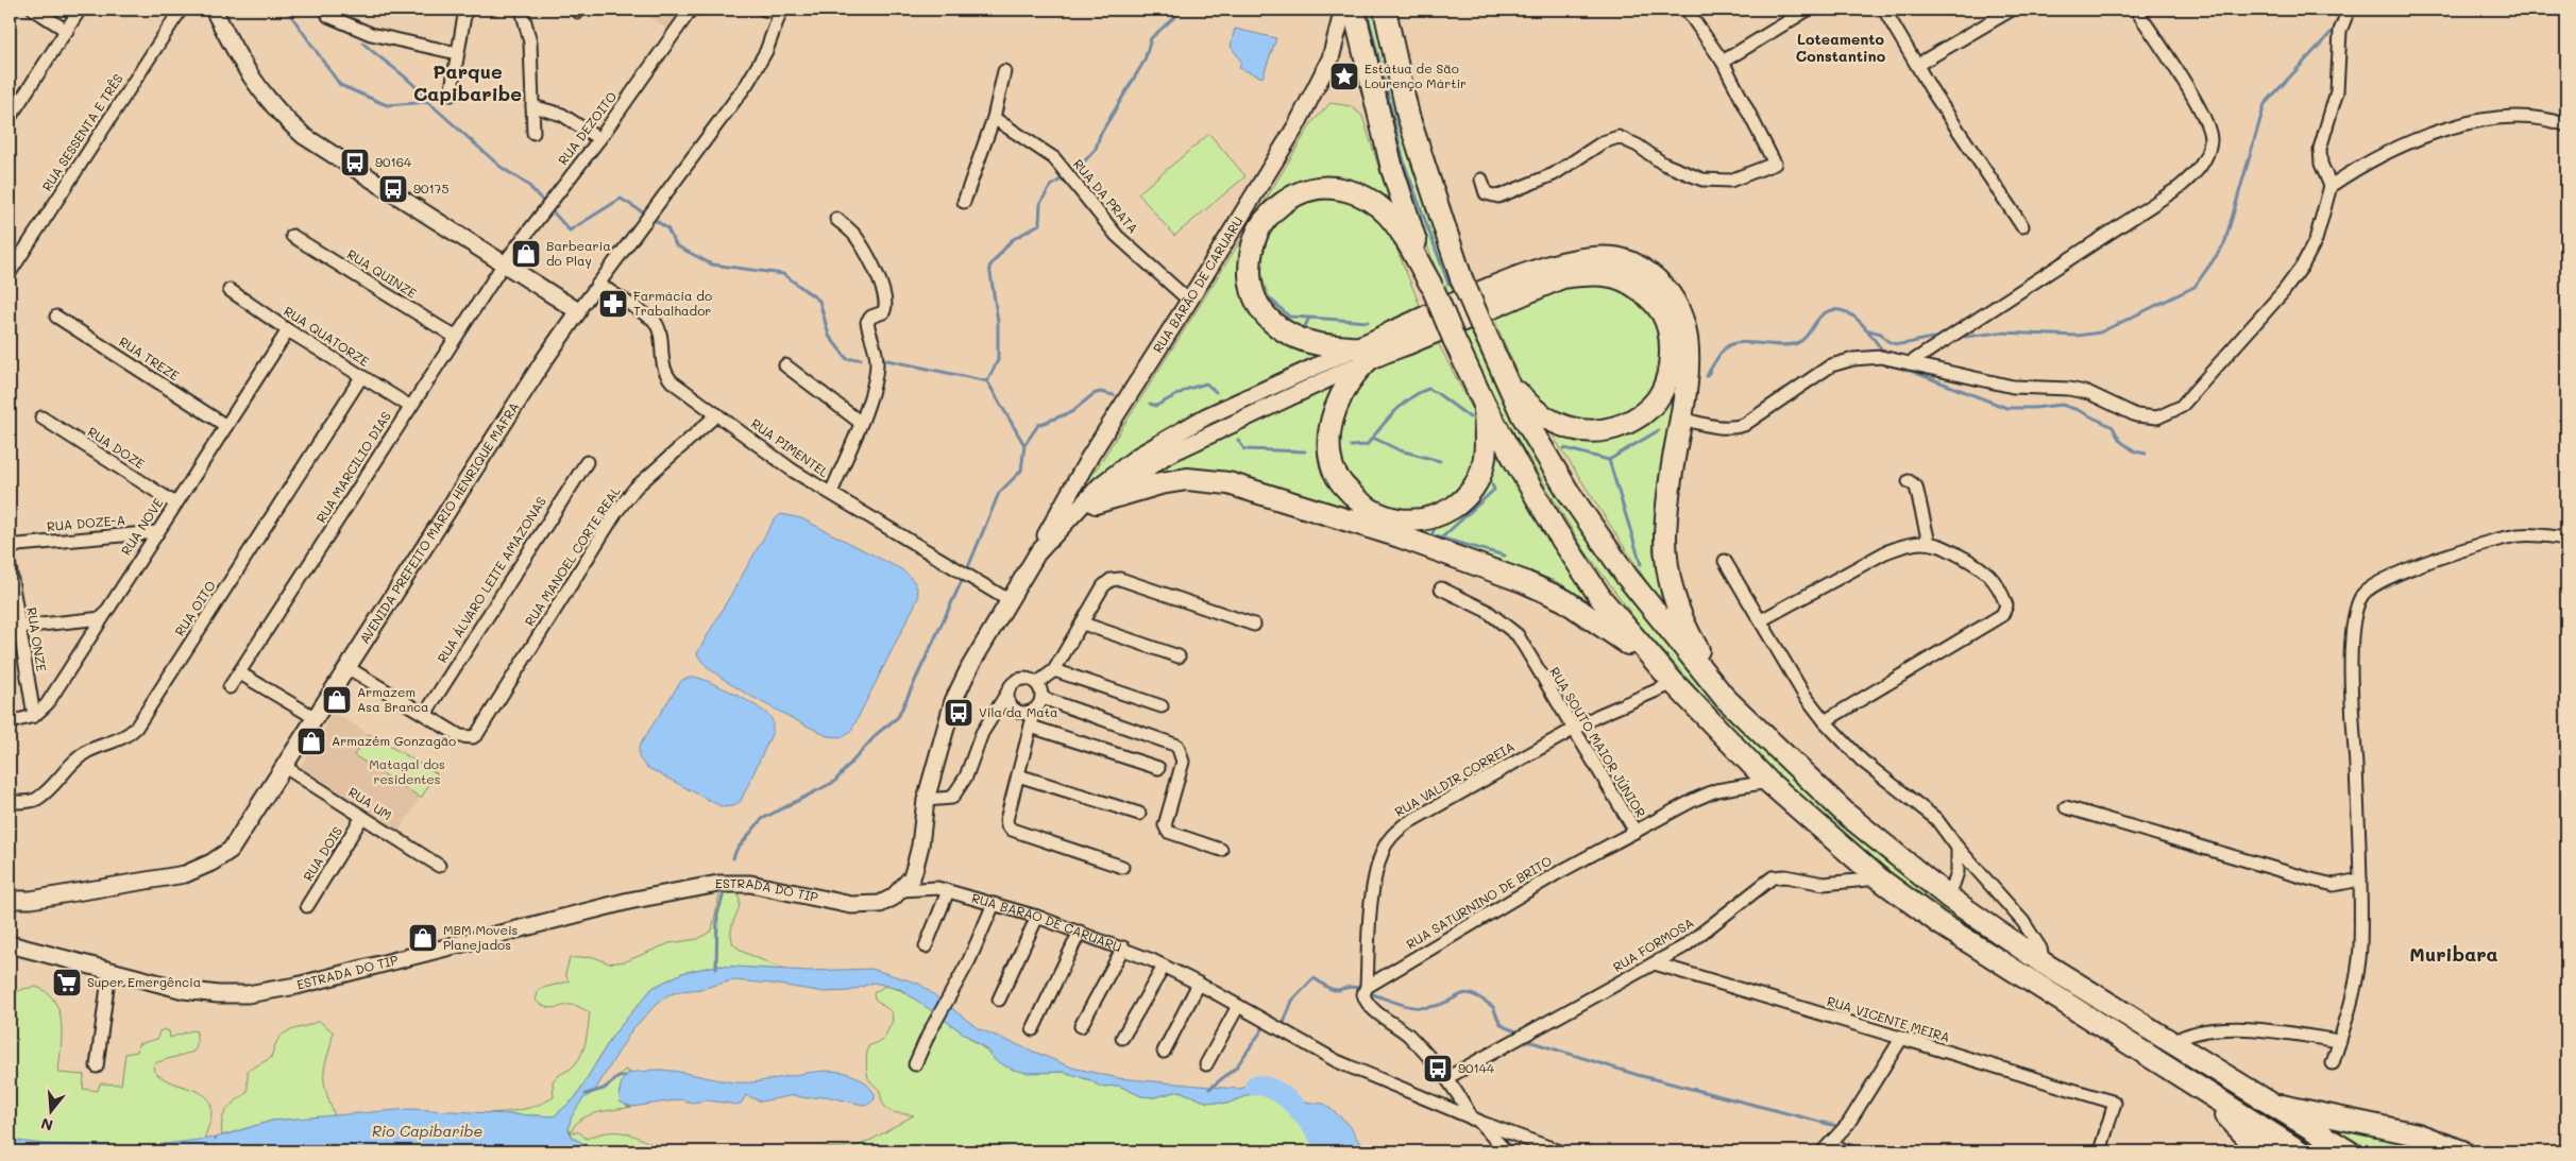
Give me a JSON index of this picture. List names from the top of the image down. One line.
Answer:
{"streets":{"street":["RUA DEZOITO","RUA SESSENTA E TRÊS","RUA DA PRATA","RUA QUINZE","RUA BARÃO DE CARUARU","RUA QUATORZE","RUA TREZE","RUA DOZE","RUA PIMENTEL","RUA MARCILIO DIAS","AVENIDA PREFEITO MÁRIO HENRIQUE MAFRA","RUA DOZE-A","RUA NOVE","RUA MANOEL CORTE REAL","RUA ÁLVARO LEITE AMAZONAS","RUA OITO","RUA ONZE","RUA SOUTO MAIOR JÚNIOR","RUA VALDIR CORREIA","RUA UM","RUA DOIS","ESTRADA DO TIP","RUA SATURNINO DE BRITO","RUA FORMOSA","RUA VICENTE MEIRA"]},"crossings":[["RUA DEZOITO","RUA MARCILIO DIAS"],["RUA DA PRATA","RUA BARÃO DE CARUARU"],["RUA QUINZE","RUA MARCILIO DIAS"],["RUA BARÃO DE CARUARU","RUA PIMENTEL"],["RUA BARÃO DE CARUARU","ESTRADA DO TIP"],["RUA QUATORZE","RUA MARCILIO DIAS"],["RUA QUATORZE","RUA NOVE"],["RUA QUATORZE","RUA OITO"],["RUA TREZE","RUA NOVE"],["RUA DOZE","RUA NOVE"],["RUA PIMENTEL","AVENIDA PREFEITO MÁRIO HENRIQUE MAFRA"],["RUA PIMENTEL","RUA MANOEL CORTE REAL"],["AVENIDA PREFEITO MÁRIO HENRIQUE MAFRA","RUA UM"],["RUA DOZE-A","RUA NOVE"],["RUA NOVE","RUA ONZE"],["RUA MANOEL CORTE REAL","RUA ÁLVARO LEITE AMAZONAS"],["RUA SOUTO MAIOR JÚNIOR","RUA VALDIR CORREIA"],["RUA SOUTO MAIOR JÚNIOR","RUA SATURNINO DE BRITO"],["RUA VALDIR CORREIA","RUA SATURNINO DE BRITO"],["RUA UM","RUA DOIS"],["RUA FORMOSA","RUA VICENTE MEIRA"]],"districts":["Loteamento Constantino","Parque Capibaribe","Muribara"],"water":["Rio Capibaribe"],"parks":["Matagal dos residentes"],"places":{"place":["Estátua de São Lourenço Mártir"],"bus stop":["90164","90175","Vila da Mata","90144"],"shop":["Barbearia do Play","Armazem Asa Branca","Armazém Gonzagão","MBM Moveis Planejados"],"pharmacy":["Farmácia do Trabalhador"],"supermarket":["Super Emergência"]},"north":"bottom"}
